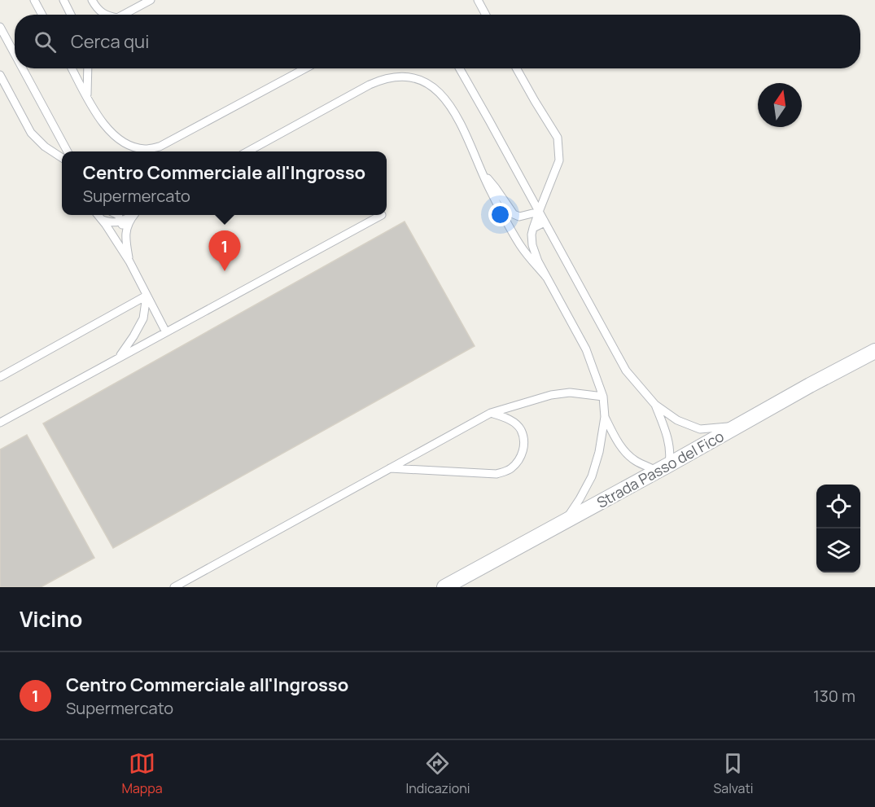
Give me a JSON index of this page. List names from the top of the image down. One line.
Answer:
{"streets":{"street":["Strada Passo del Fico"]},"north":"top","page":{"search":"Cerca qui","popup":["Centro Commerciale all'Ingrosso","Supermercato"],"pins":"1","heading":"Vicino","list":[{"mark":"1","name":"Centro Commerciale all'Ingrosso","note":"Supermercato","value":"130 m"}],"nav":["Mappa","Indicazioni","Salvati"]}}
